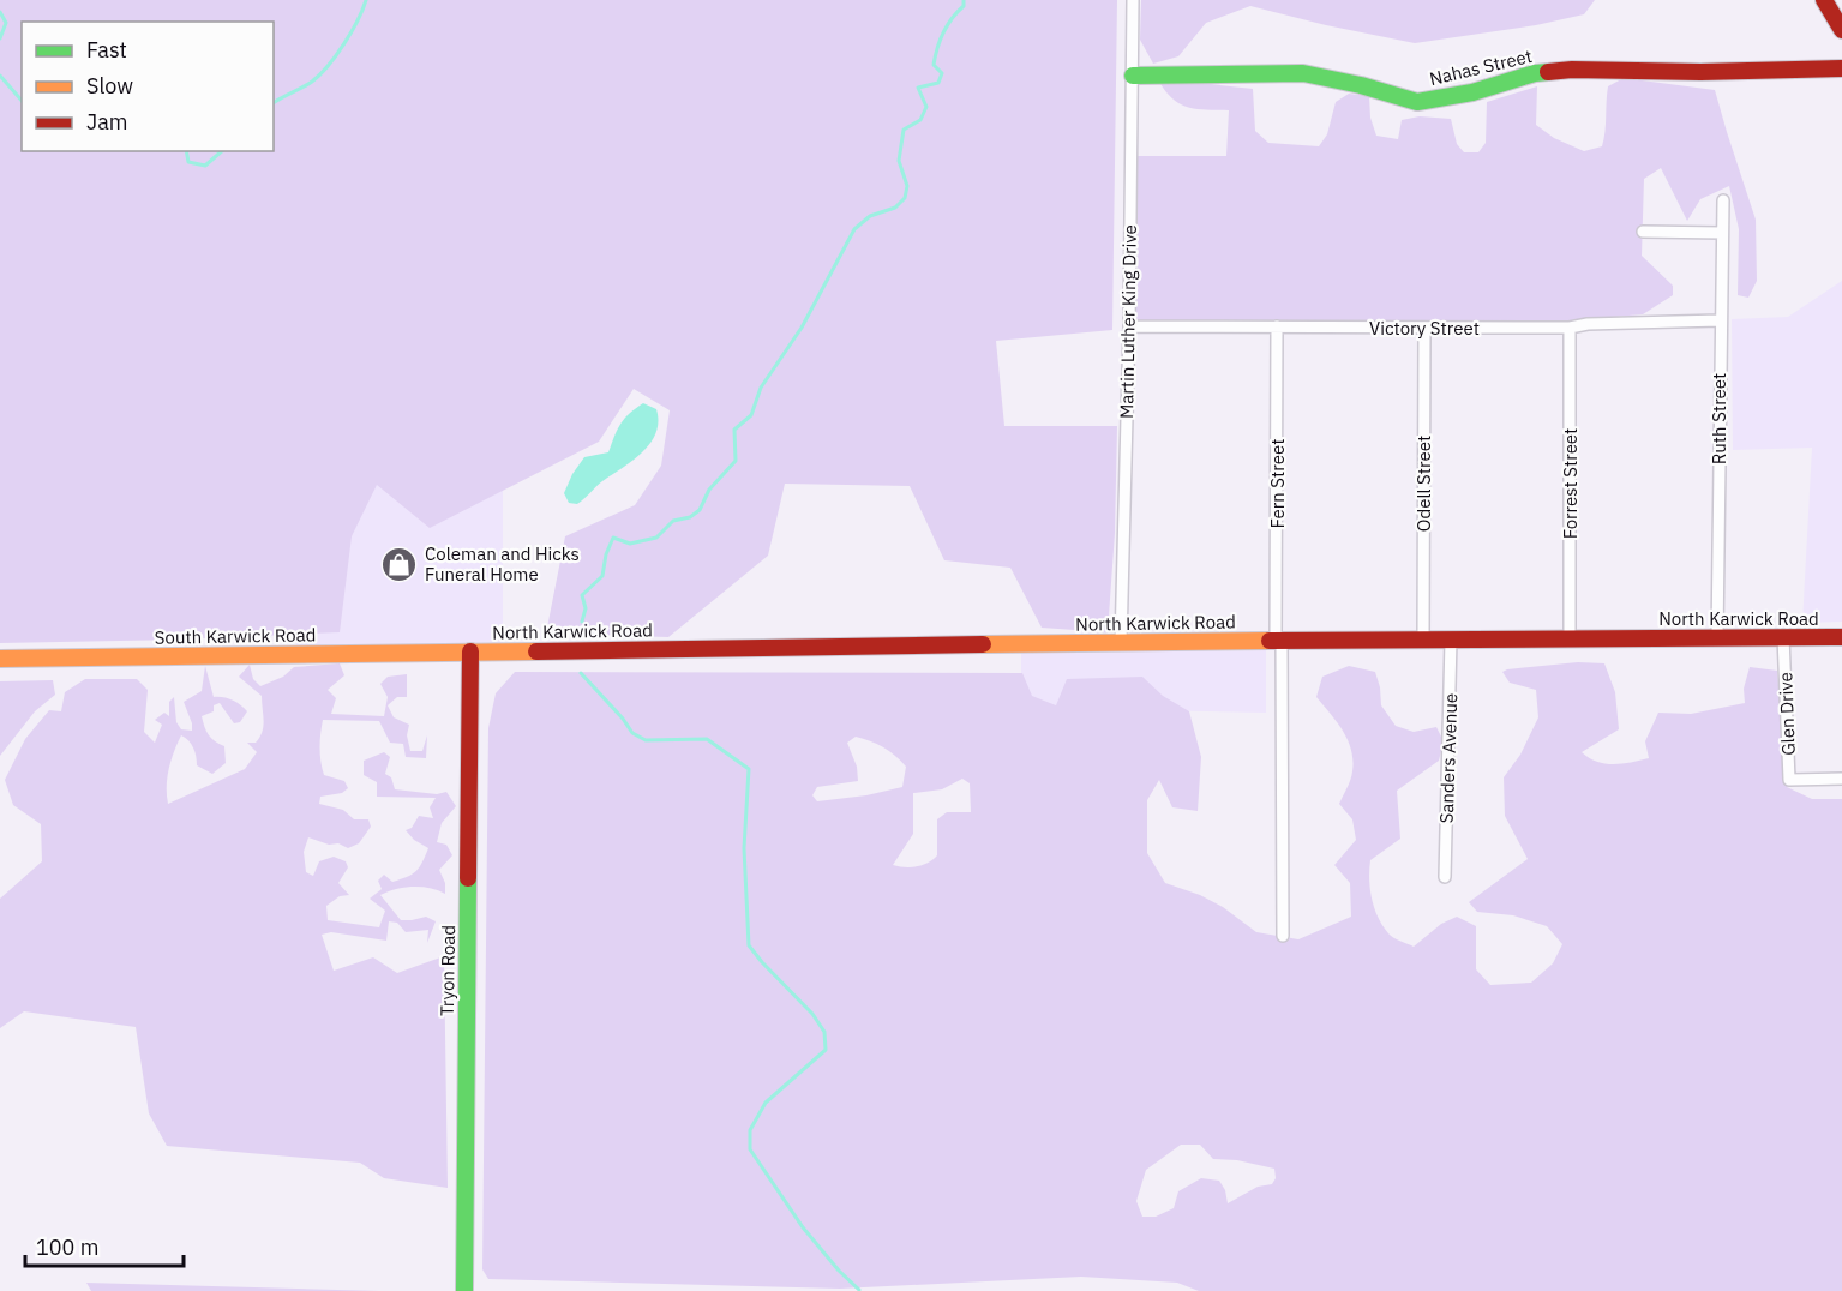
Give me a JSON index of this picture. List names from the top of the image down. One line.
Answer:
{"streets":{"street":["Nahas Street","Martin Luther King Drive","Victory Street","Ruth Street","Fern Street","Odell Street","Forrest Street","North Karwick Road","South Karwick Road","Glen Drive","Sanders Avenue","Tryon Road"]},"crossings":[["Nahas Street","Martin Luther King Drive"],["Martin Luther King Drive","Victory Street"],["Martin Luther King Drive","North Karwick Road"],["Victory Street","Ruth Street"],["Victory Street","Fern Street"],["Victory Street","Odell Street"],["Victory Street","Forrest Street"],["Ruth Street","North Karwick Road"],["Fern Street","North Karwick Road"],["Odell Street","North Karwick Road"],["Forrest Street","North Karwick Road"],["North Karwick Road","South Karwick Road"],["North Karwick Road","Glen Drive"],["North Karwick Road","Sanders Avenue"],["North Karwick Road","Tryon Road"],["South Karwick Road","Tryon Road"]],"places":{"shop":["Coleman and Hicks Funeral Home"]},"legend":["Fast","Slow","Jam"],"scale_bar":"100 m"}
